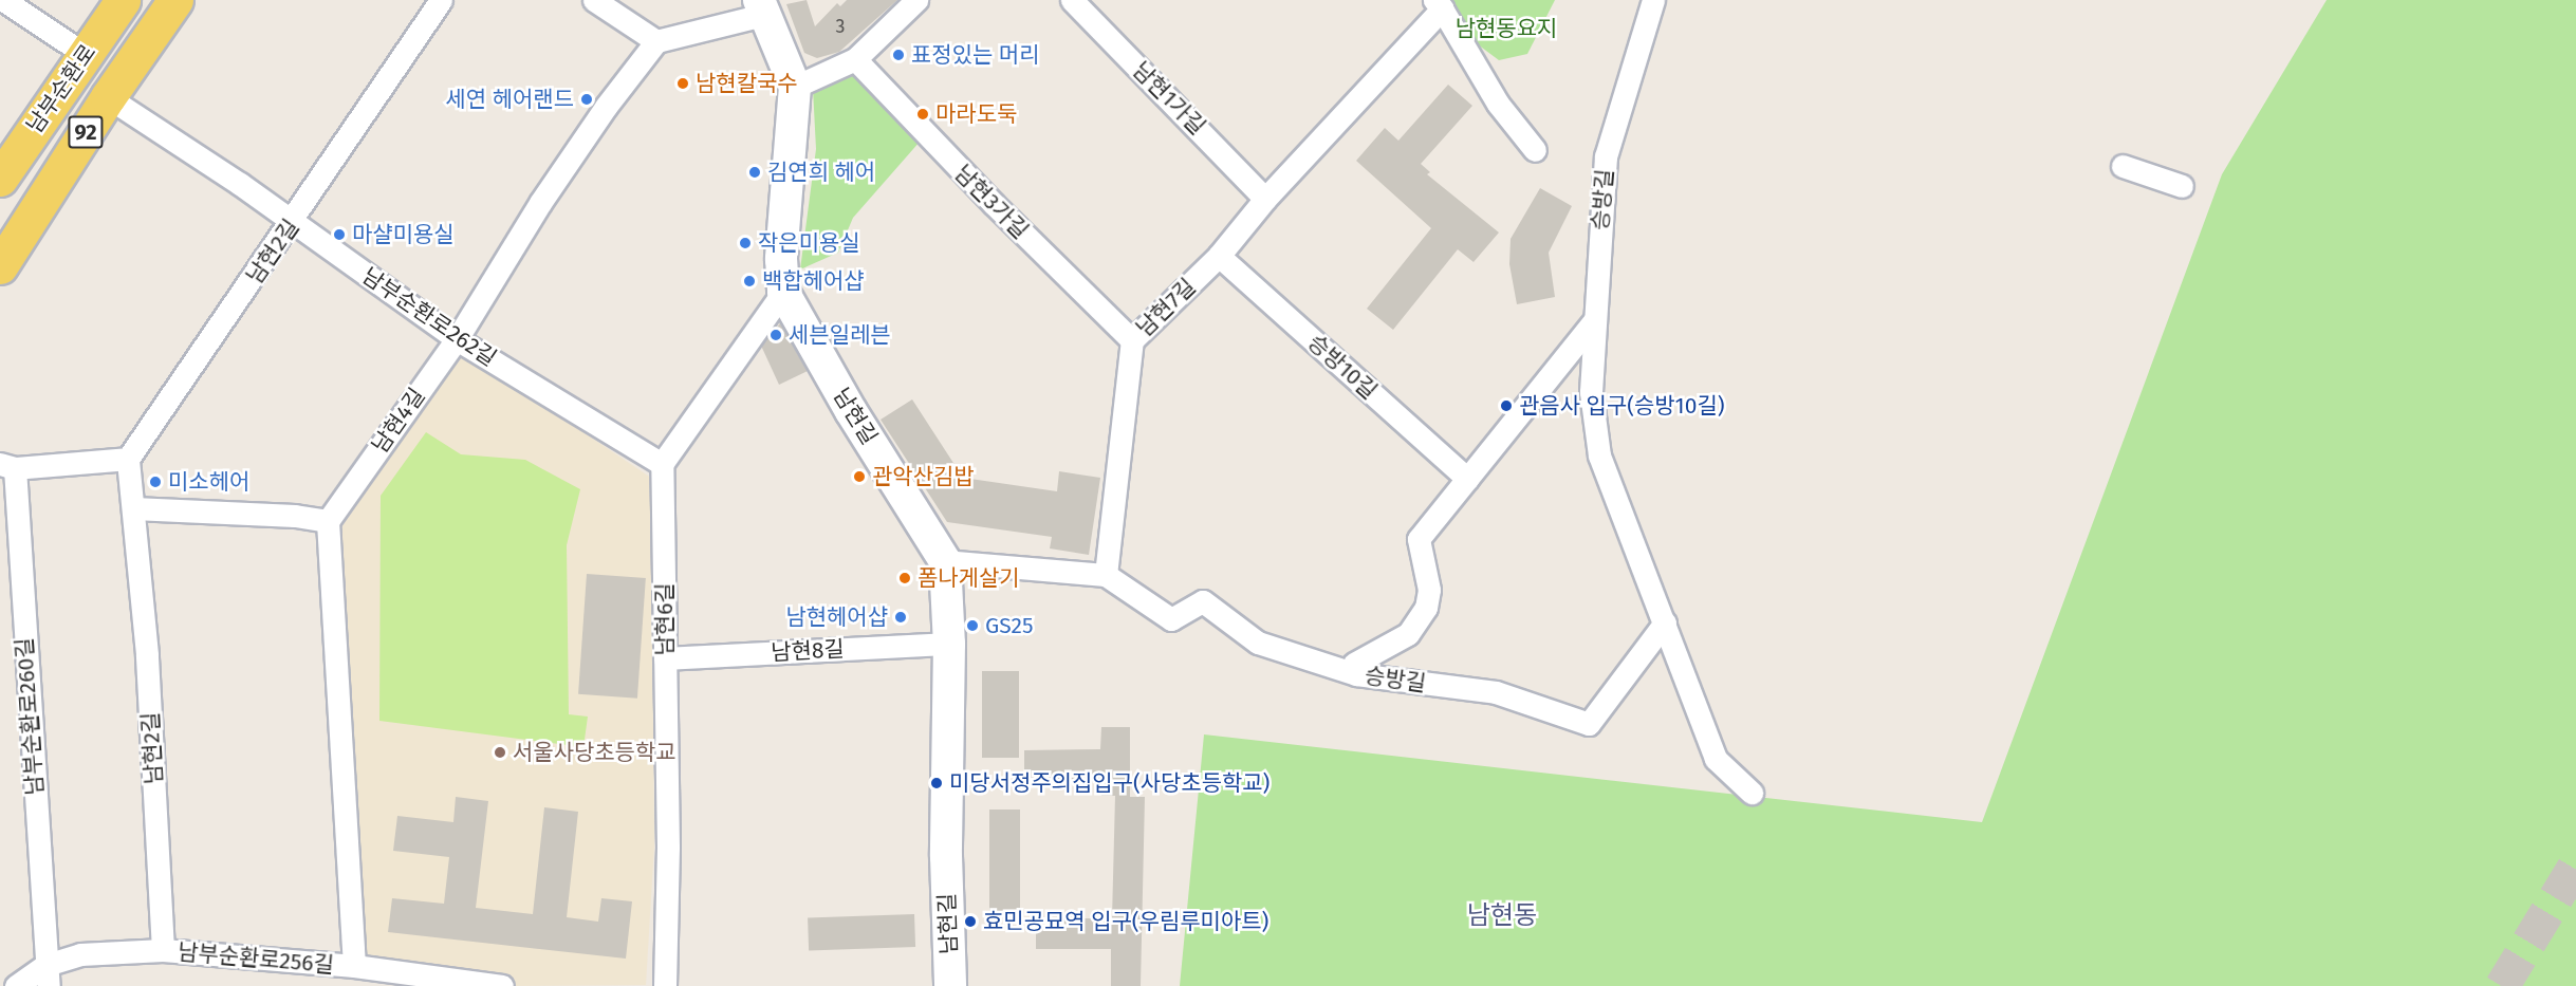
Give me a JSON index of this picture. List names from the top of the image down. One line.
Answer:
{"streets":{"main road":["남부순환로","92"],"street":["남현1가길","승방길","남현3가길","남현2길","남현7길","남부순환로262길","승방10길","남현길","남현4길","남현6길","남현8길","남부순환로260길","남부순환로256길"]},"crossings":[["남부순환로","남부순환로262길"],["남현1가길","남현7길"],["승방길","남현7길"],["남현3가길","남현7길"],["남현2길","남부순환로262길"],["남현2길","남부순환로260길"],["남현2길","남부순환로256길"],["남현7길","승방10길"],["남부순환로262길","남현4길"],["남부순환로262길","남현6길"],["남현길","남현8길"],["남현6길","남현8길"],["남부순환로260길","남부순환로256길"]],"districts":["남현동"],"parks":["남현동요지"],"places":["표정있는 머리","남현칼국수","세연 헤어랜드","마라도둑","김연희 헤어","마샬미용실","작은미용실","백합헤어샵","세븐일레븐","관음사 입구(승방10길)","관악산김밥","미소헤어","폼나게살기","남현헤어샵","GS25","서울사당초등학교","미당서정주의집입구(사당초등학교)","효민공묘역 입구(우림루미아트)"],"house_numbers":["3"]}
